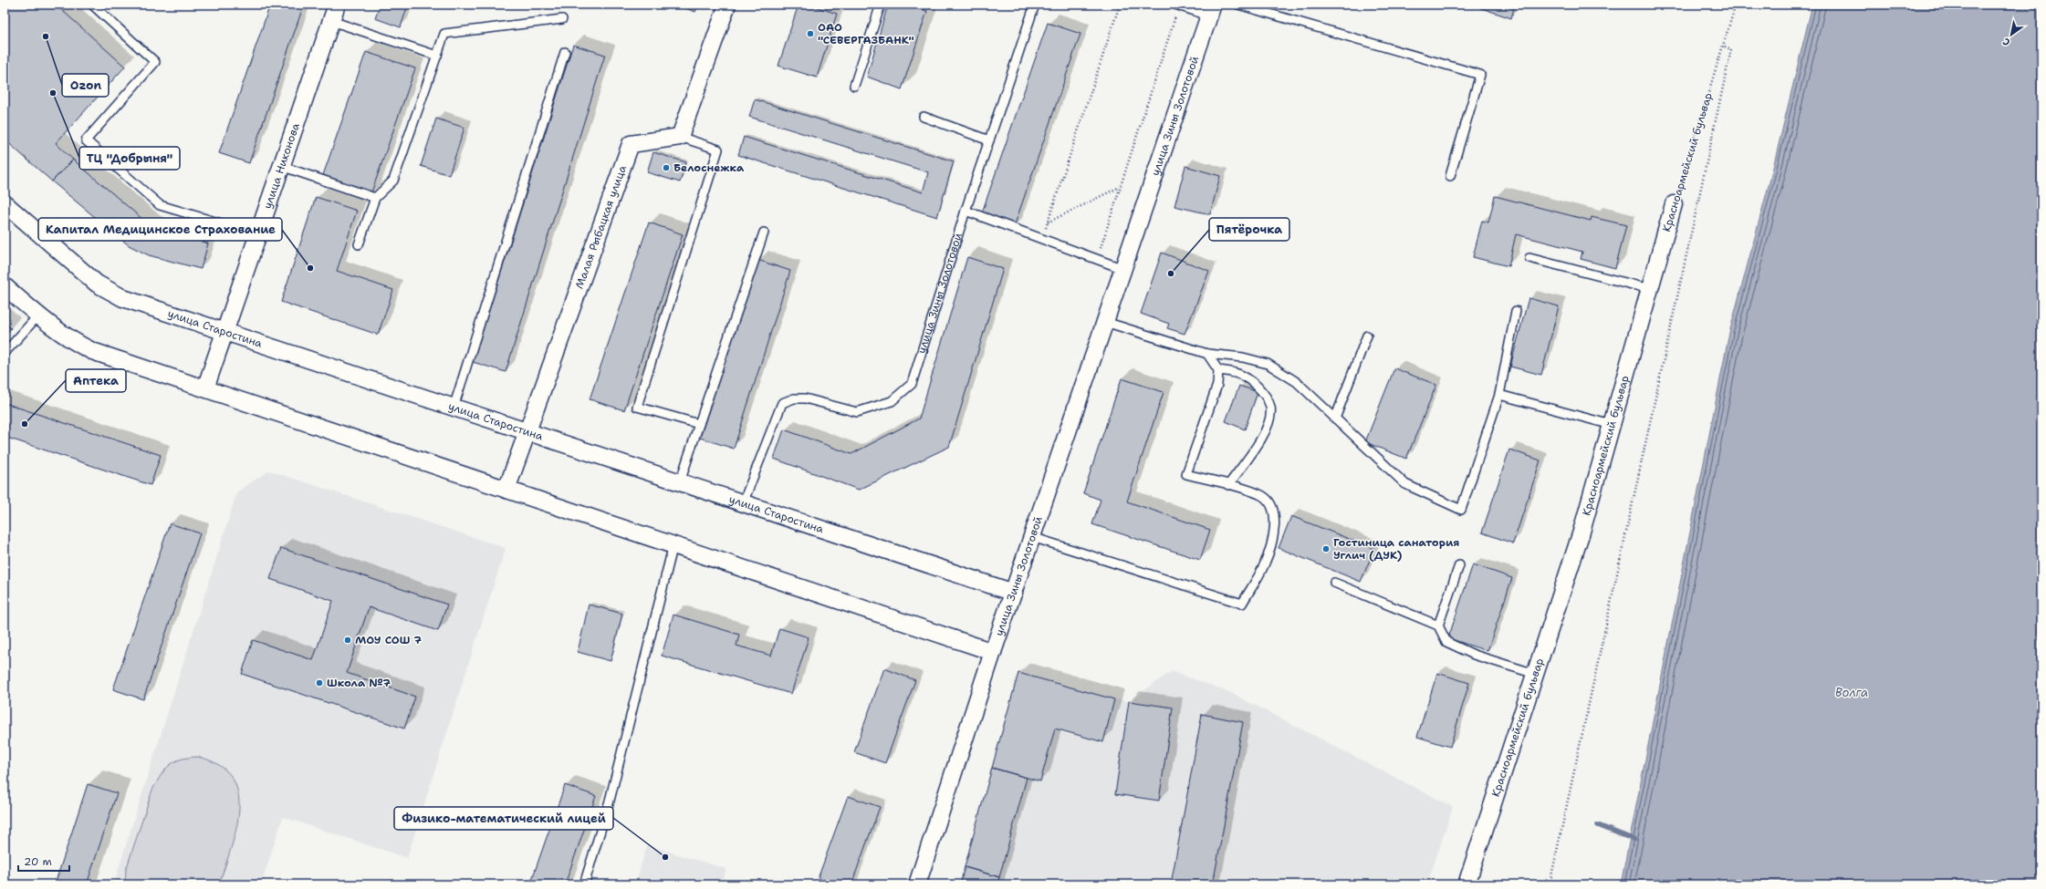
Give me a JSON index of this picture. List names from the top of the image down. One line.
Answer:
{"streets":{"street":["улица Зины Золотовой","Красноармейский бульвар","улица Никонова","Малая Рыбацкая улица","улица Старостина"]},"crossings":[["улица Зины Золотовой","улица Старостина"],["улица Никонова","улица Старостина"],["Малая Рыбацкая улица","улица Старостина"]],"water":["Волга"],"places":["ОАО \"СЕВЕРГАЗБАНК\"","Ozon","ТЦ \"Добрыня\"","Белоснежка","Капитал Медицинское Страхование","Пятёрочка","Аптека","Гостиница санатория Углич (ДУК)","МОУ СОШ 7","Школа №7","Физико-математический лицей"],"scale_bar":"20 m","north":"bottom left"}
